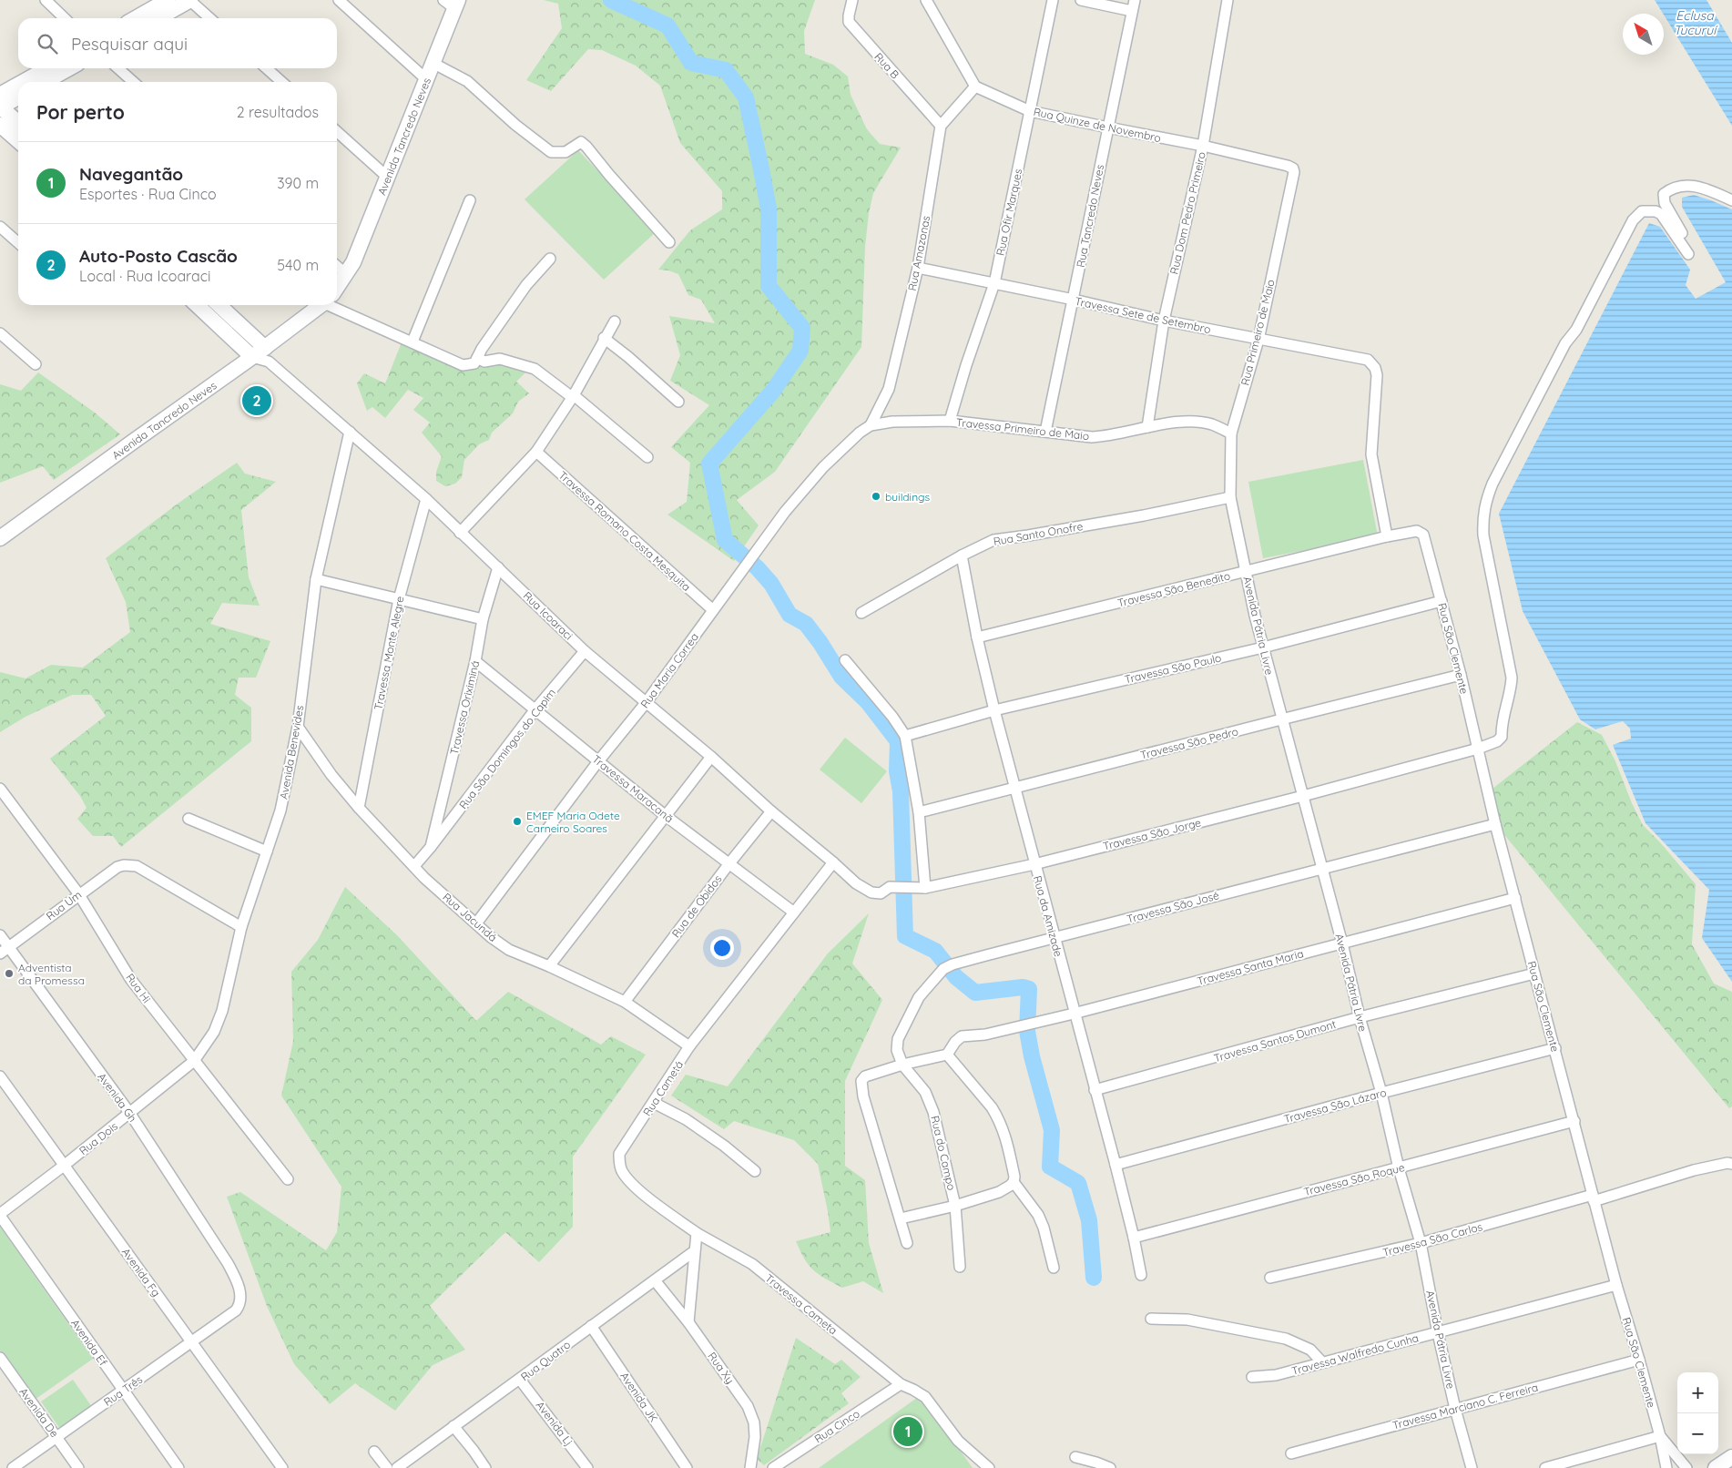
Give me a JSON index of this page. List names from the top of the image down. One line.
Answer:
{"streets":{"street":["Rua B","Rua Quinze de Novembro","Avenida Tancredo Neves","Rua Ofir Marques","Rua Dom Pedro Primeiro","Rua Tancredo Neves","Rua Amazonas","Travessa Sete de Setembro","Rua Primeiro de Maio","Travessa Primeiro de Maio","Travessa Romano Costa Mesquita","Rua Santo Onofre","Travessa São Benedito","Rua Icoaraci","Avenida Pátria Livre","Rua São Clemente","Travessa Monte Alegre","Travessa São Paulo","Rua Maria Correa","Travessa Oriximiná","Travessa São Pedro","Rua São Domingos do Capim","Avenida Benevides","Travessa Maracanã","Travessa São Jorge","Rua Um","Rua de Obidos","Travessa São José","Rua da Amizade","Rua Jacundá","Travessa Santa Maria","Rua Hi","Travessa Santos Dumont","Rua Cametá","Avenida Gh","Travessa São Lázaro","Rua Dois","Rua do Campo","Travessa São Roque","Travessa São Carlos","Avenida Fg","Travessa Cameta","Avenida Ef","Travessa Walfredo Cunha","Rua Quatro","Rua Xy","Rua Três","Avenida JK","Travessa Marciano C. Ferreira","Avenida De","Avenida Lj","Rua Cinco"]},"crossings":[["Rua B","Rua Amazonas"],["Rua Quinze de Novembro","Rua Ofir Marques"],["Rua Quinze de Novembro","Rua Dom Pedro Primeiro"],["Rua Quinze de Novembro","Rua Tancredo Neves"],["Rua Quinze de Novembro","Rua Primeiro de Maio"],["Avenida Tancredo Neves","Rua Icoaraci"],["Rua Ofir Marques","Travessa Sete de Setembro"],["Rua Ofir Marques","Travessa Primeiro de Maio"],["Rua Dom Pedro Primeiro","Travessa Sete de Setembro"],["Rua Dom Pedro Primeiro","Travessa Primeiro de Maio"],["Rua Tancredo Neves","Travessa Sete de Setembro"],["Rua Tancredo Neves","Travessa Primeiro de Maio"],["Rua Amazonas","Travessa Sete de Setembro"],["Rua Amazonas","Travessa Primeiro de Maio"],["Rua Amazonas","Rua Maria Correa"],["Travessa Sete de Setembro","Rua Primeiro de Maio"],["Travessa Sete de Setembro","Travessa São Benedito"],["Rua Primeiro de Maio","Travessa Primeiro de Maio"],["Rua Primeiro de Maio","Rua Santo Onofre"],["Rua Primeiro de Maio","Avenida Pátria Livre"],["Travessa Primeiro de Maio","Rua Maria Correa"],["Travessa Romano Costa Mesquita","Rua Maria Correa"],["Rua Santo Onofre","Avenida Pátria Livre"],["Rua Santo Onofre","Rua da Amizade"],["Travessa São Benedito","Avenida Pátria Livre"],["Travessa São Benedito","Rua São Clemente"],["Travessa São Benedito","Rua da Amizade"],["Rua Icoaraci","Travessa Monte Alegre"],["Rua Icoaraci","Rua Maria Correa"],["Rua Icoaraci","Travessa Oriximiná"],["Rua Icoaraci","Rua São Domingos do Capim"],["Rua Icoaraci","Avenida Benevides"],["Rua Icoaraci","Travessa São Jorge"],["Rua Icoaraci","Rua de Obidos"],["Rua Icoaraci","Rua Cametá"],["Avenida Pátria Livre","Travessa São Paulo"],["Avenida Pátria Livre","Travessa São Pedro"],["Avenida Pátria Livre","Travessa São Jorge"],["Avenida Pátria Livre","Travessa São José"],["Avenida Pátria Livre","Travessa Santa Maria"],["Avenida Pátria Livre","Travessa Santos Dumont"],["Avenida Pátria Livre","Travessa São Lázaro"],["Avenida Pátria Livre","Travessa São Roque"],["Avenida Pátria Livre","Travessa São Carlos"],["Avenida Pátria Livre","Travessa Walfredo Cunha"],["Avenida Pátria Livre","Travessa Marciano C. Ferreira"],["Rua São Clemente","Travessa São Paulo"],["Rua São Clemente","Travessa São Pedro"],["Rua São Clemente","Travessa São Jorge"],["Rua São Clemente","Travessa São José"],["Rua São Clemente","Travessa Santa Maria"],["Rua São Clemente","Travessa Santos Dumont"],["Rua São Clemente","Travessa São Lázaro"],["Rua São Clemente","Travessa São Roque"],["Rua São Clemente","Travessa São Carlos"],["Rua São Clemente","Travessa Walfredo Cunha"],["Rua São Clemente","Travessa Marciano C. Ferreira"],["Travessa Monte Alegre","Rua Jacundá"],["Travessa São Paulo","Rua da Amizade"],["Rua Maria Correa","Travessa Maracanã"],["Rua Maria Correa","Rua Jacundá"],["Travessa Oriximiná","Rua São Domingos do Capim"],["Travessa Oriximiná","Travessa Maracanã"],["Travessa São Pedro","Rua da Amizade"],["Rua São Domingos do Capim","Travessa Maracanã"],["Rua São Domingos do Capim","Rua Jacundá"],["Avenida Benevides","Rua Um"],["Avenida Benevides","Rua Jacundá"],["Avenida Benevides","Rua Hi"],["Avenida Benevides","Rua Dois"],["Travessa Maracanã","Rua de Obidos"],["Travessa Maracanã","Rua Cametá"],["Travessa São Jorge","Rua da Amizade"],["Travessa São Jorge","Rua Cametá"],["Rua Um","Rua Hi"],["Rua Um","Avenida Gh"],["Rua de Obidos","Rua Jacundá"],["Travessa São José","Rua da Amizade"],["Travessa São José","Rua do Campo"],["Rua da Amizade","Travessa Santa Maria"],["Rua da Amizade","Travessa Santos Dumont"],["Rua da Amizade","Travessa São Lázaro"],["Rua da Amizade","Travessa São Roque"],["Rua Jacundá","Rua Cametá"],["Rua Hi","Rua Dois"],["Rua Cametá","Travessa Cameta"],["Avenida Gh","Rua Dois"],["Avenida Gh","Rua Três"],["Rua Dois","Avenida Fg"],["Rua Dois","Avenida Ef"],["Avenida Fg","Rua Três"],["Travessa Cameta","Rua Cinco"],["Avenida Ef","Rua Três"],["Rua Quatro","Rua Xy"],["Rua Quatro","Avenida JK"],["Rua Quatro","Avenida Lj"],["Rua Três","Avenida De"]],"water":["Eclusa Tucuruí"],"places":["buildings","EMEF Maria Odete Carneiro Soares","Adventista da Promessa"],"north":"top left","page":{"search":"Pesquisar aqui","heading":["Por perto","2 resultados"],"list":[{"mark":"1","name":"Navegantão","note":"Esportes · Rua Cinco","value":"390 m"},{"mark":"2","name":"Auto-Posto Cascão","note":"Local · Rua Icoaraci","value":"540 m"}],"pins":["2","1"],"map_buttons":["+","−"]}}
